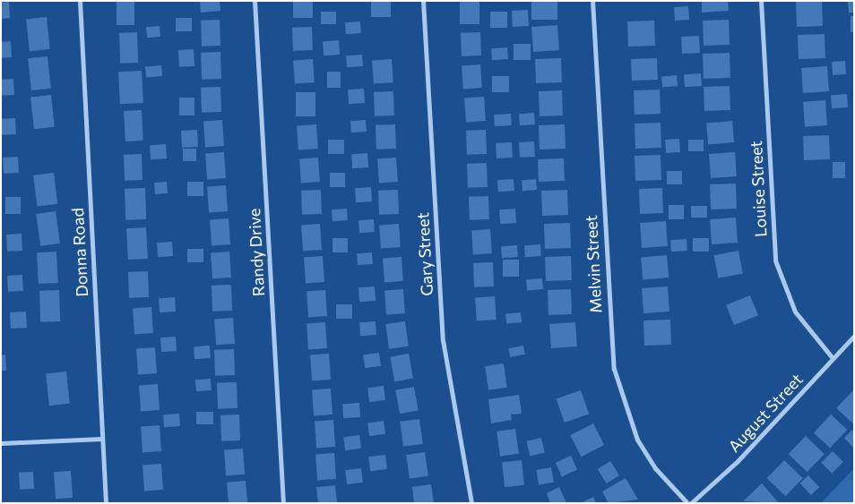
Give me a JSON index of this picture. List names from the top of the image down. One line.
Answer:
{"streets":{"street":["Louise Street","Donna Road","Randy Drive","Gary Street","Melvin Street","August Street"]},"crossings":[["Louise Street","August Street"]]}
